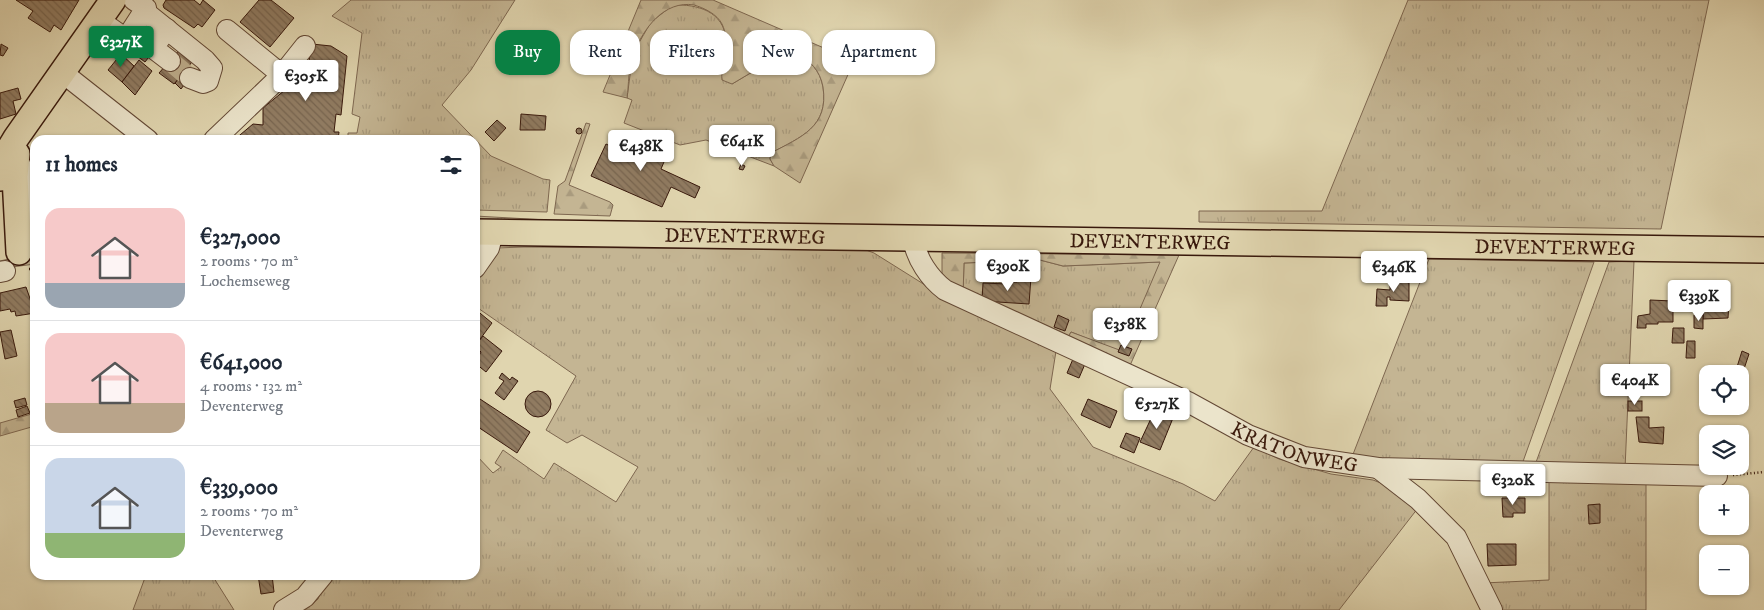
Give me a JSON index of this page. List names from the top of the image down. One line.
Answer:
{"streets":{"main road":["DEVENTERWEG"],"street":["KRATONWEG"]},"crossings":[["DEVENTERWEG","KRATONWEG"]],"page":{"price":["€327K","€305K","€641K","€438K","€390K","€346K","€339K","€358K","€404K","€527K","€320K"],"chip":["Buy","Rent","Filters","New","Apartment"],"heading":"11 homes","list":[{"name":"€327,000","note":"2 rooms · 70 m² · Lochemseweg"},{"name":"€641,000","note":"4 rooms · 132 m² · Deventerweg"},{"name":"€339,000","note":"2 rooms · 70 m² · Deventerweg"}],"map_buttons":["+","−"]}}
